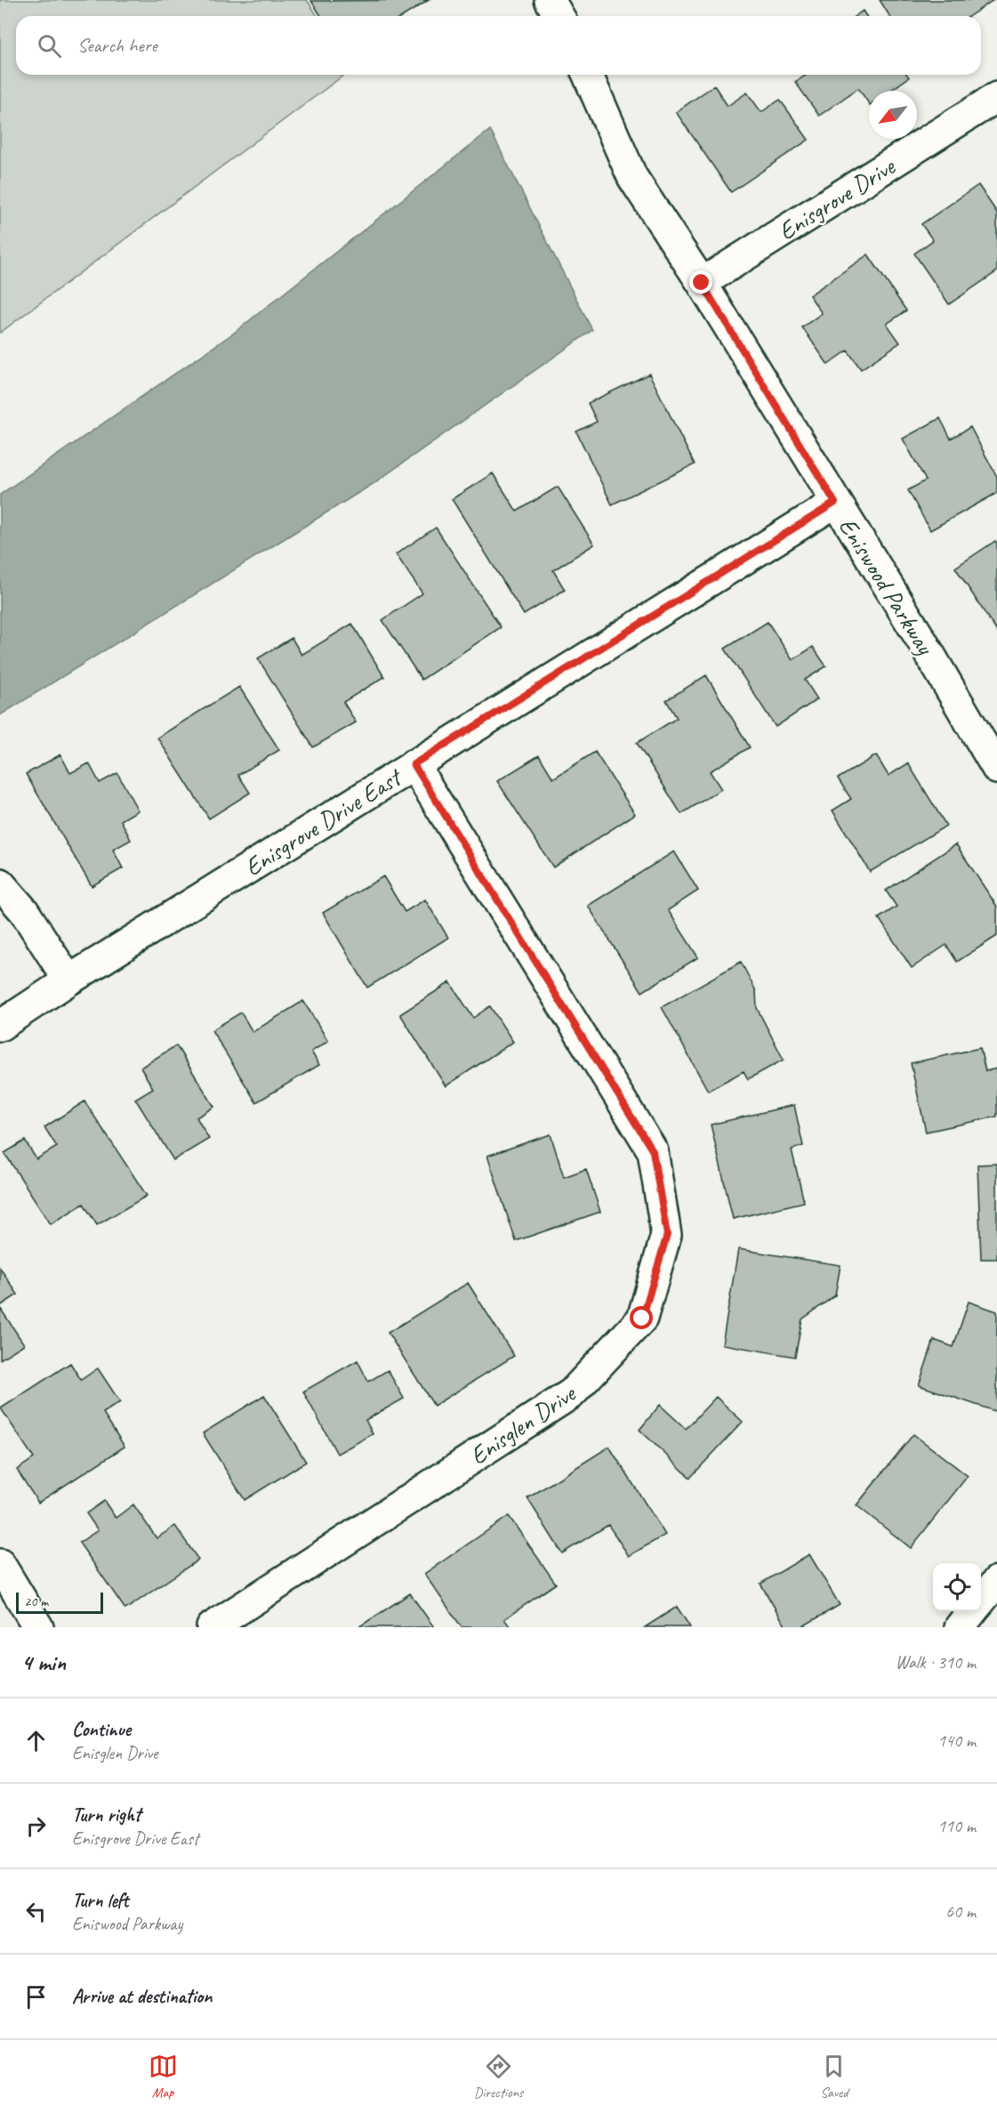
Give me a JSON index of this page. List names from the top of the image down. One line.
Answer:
{"streets":{"street":["Enisgrove Drive","Eniswood Parkway","Enisgrove Drive East","Enisglen Drive"]},"crossings":[["Enisgrove Drive","Eniswood Parkway"],["Eniswood Parkway","Enisgrove Drive East"],["Enisgrove Drive East","Enisglen Drive"]],"scale_bar":"20 m","north":"bottom left","page":{"search":"Search here","scale":"20 m","heading":["4 min","Walk · 310 m"],"list":[["Continue","Enisglen Drive","140 m"],["Turn right","Enisgrove Drive East","110 m"],["Turn left","Eniswood Parkway","60 m"],"Arrive at destination"],"nav":["Map","Directions","Saved"]}}
